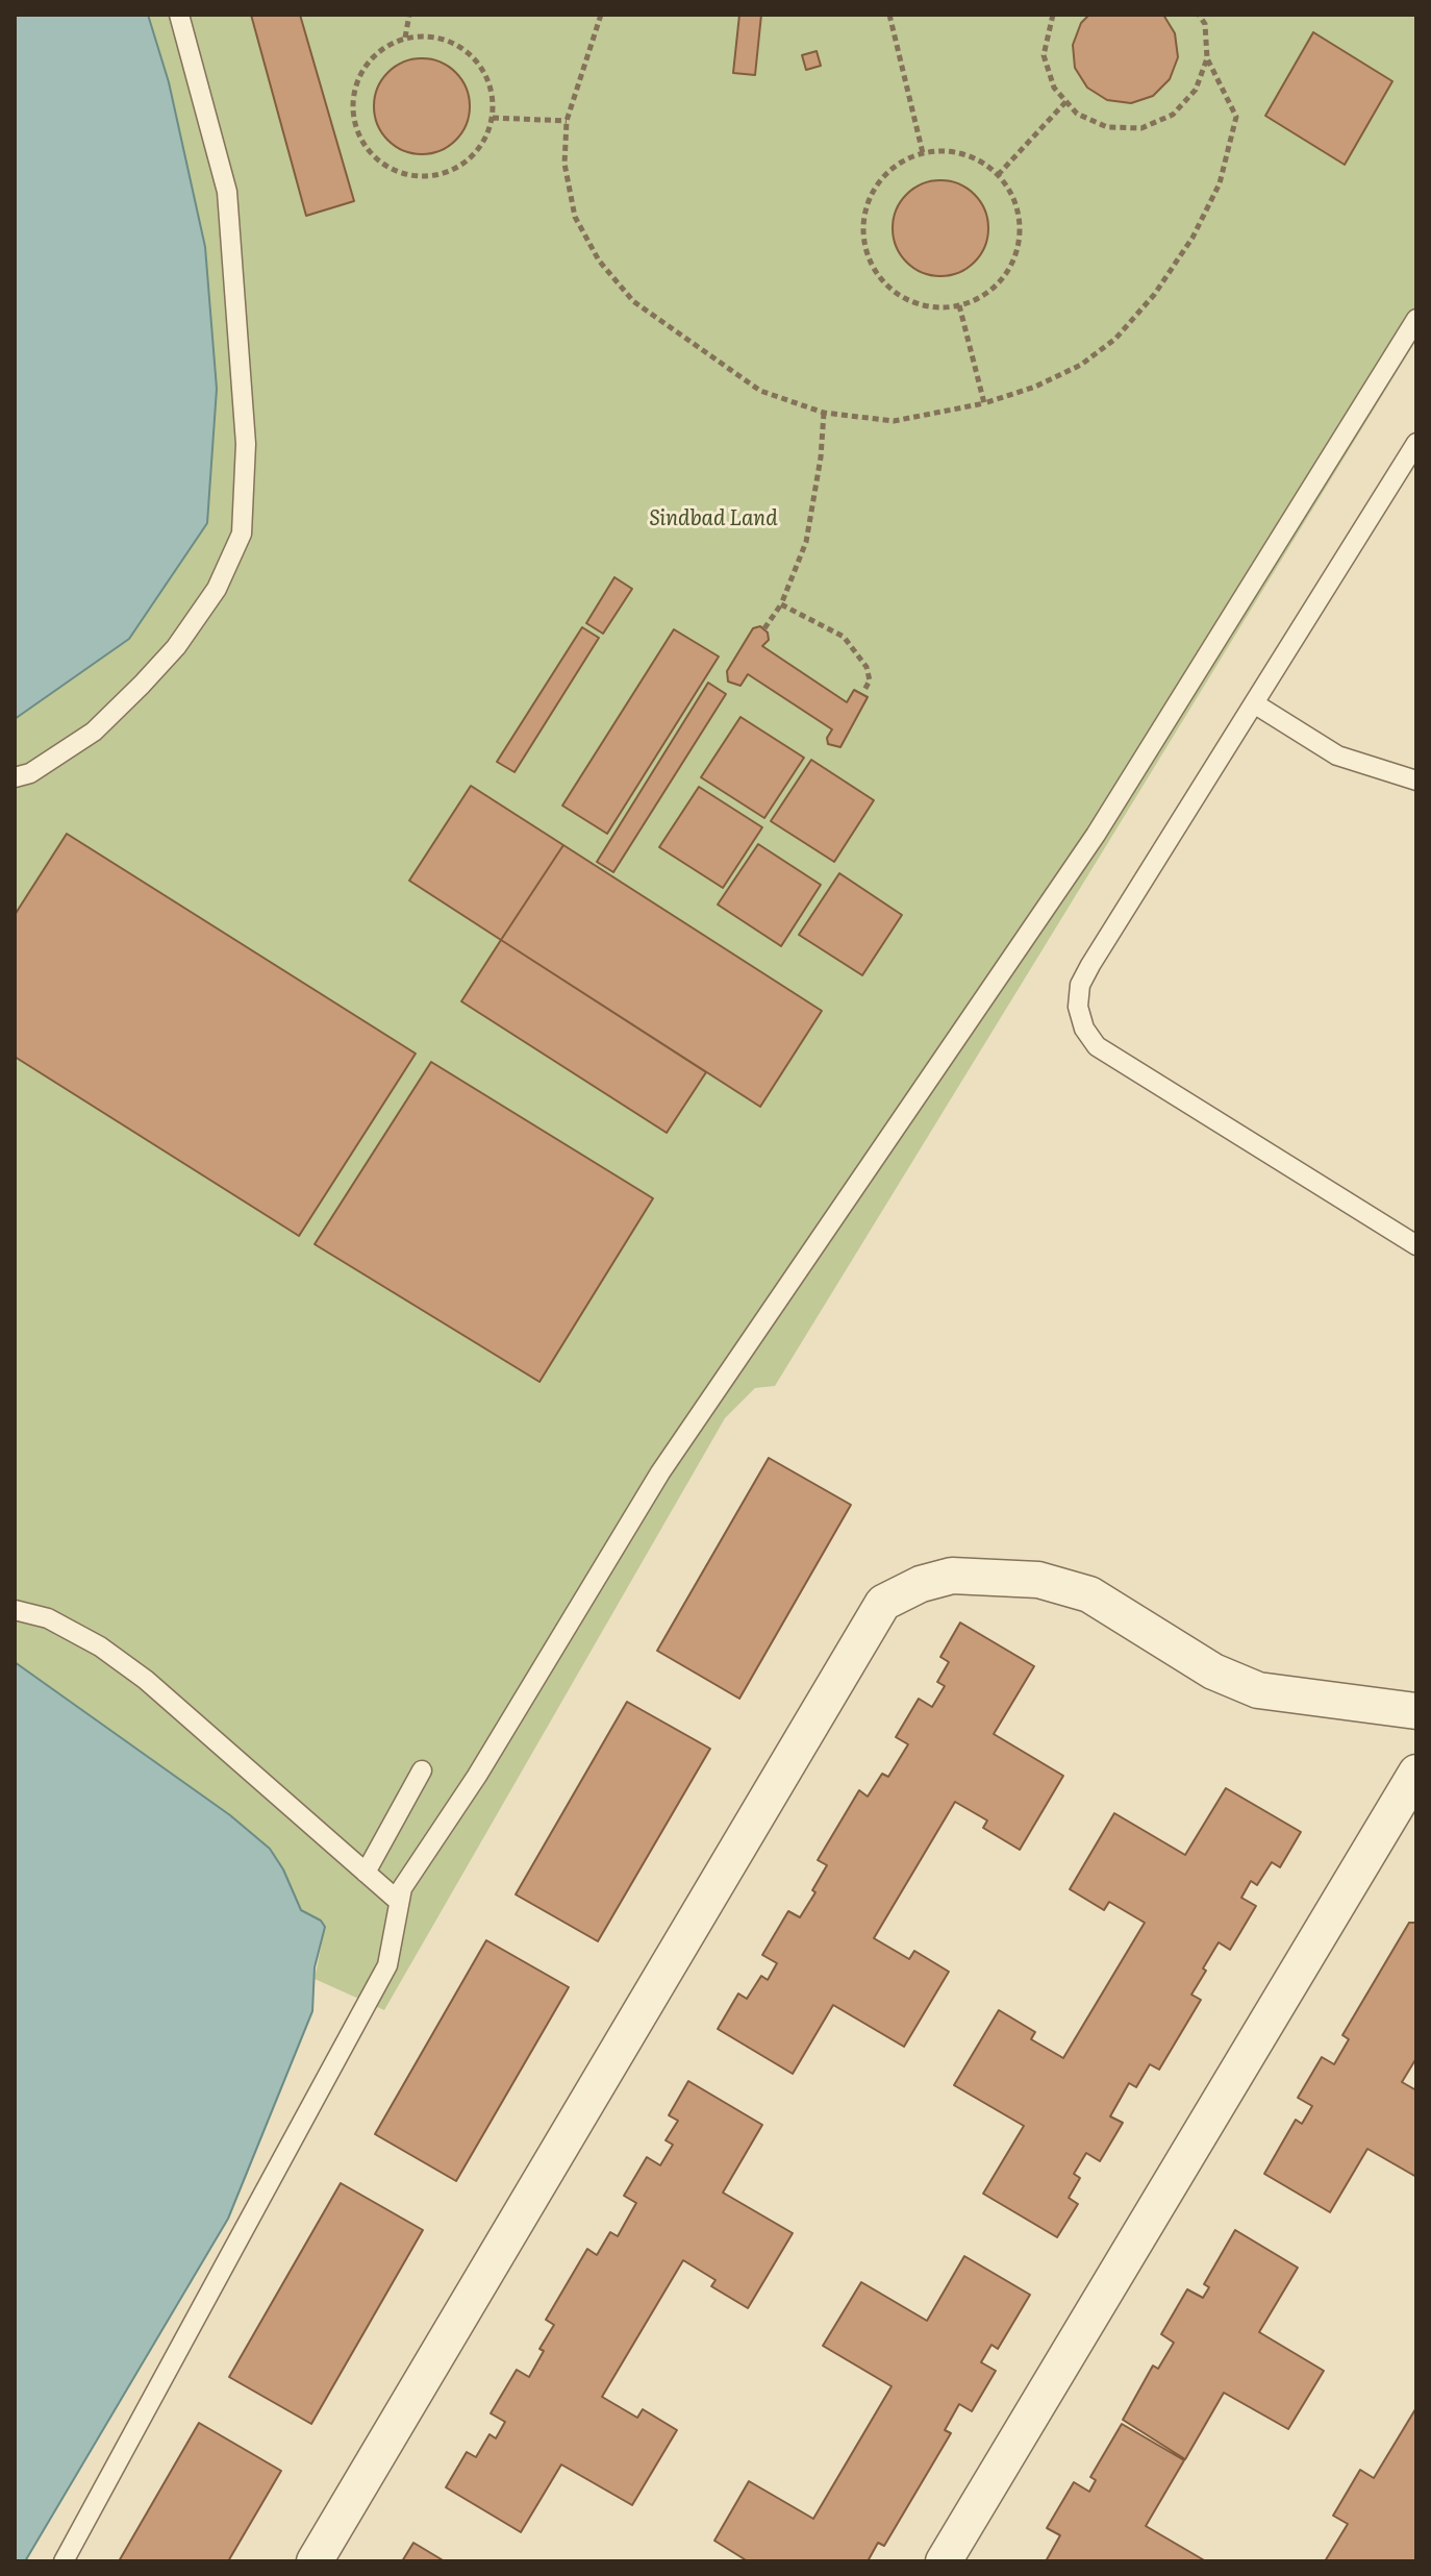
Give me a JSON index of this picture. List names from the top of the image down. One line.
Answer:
{"parks":["Sindbad Land"]}
